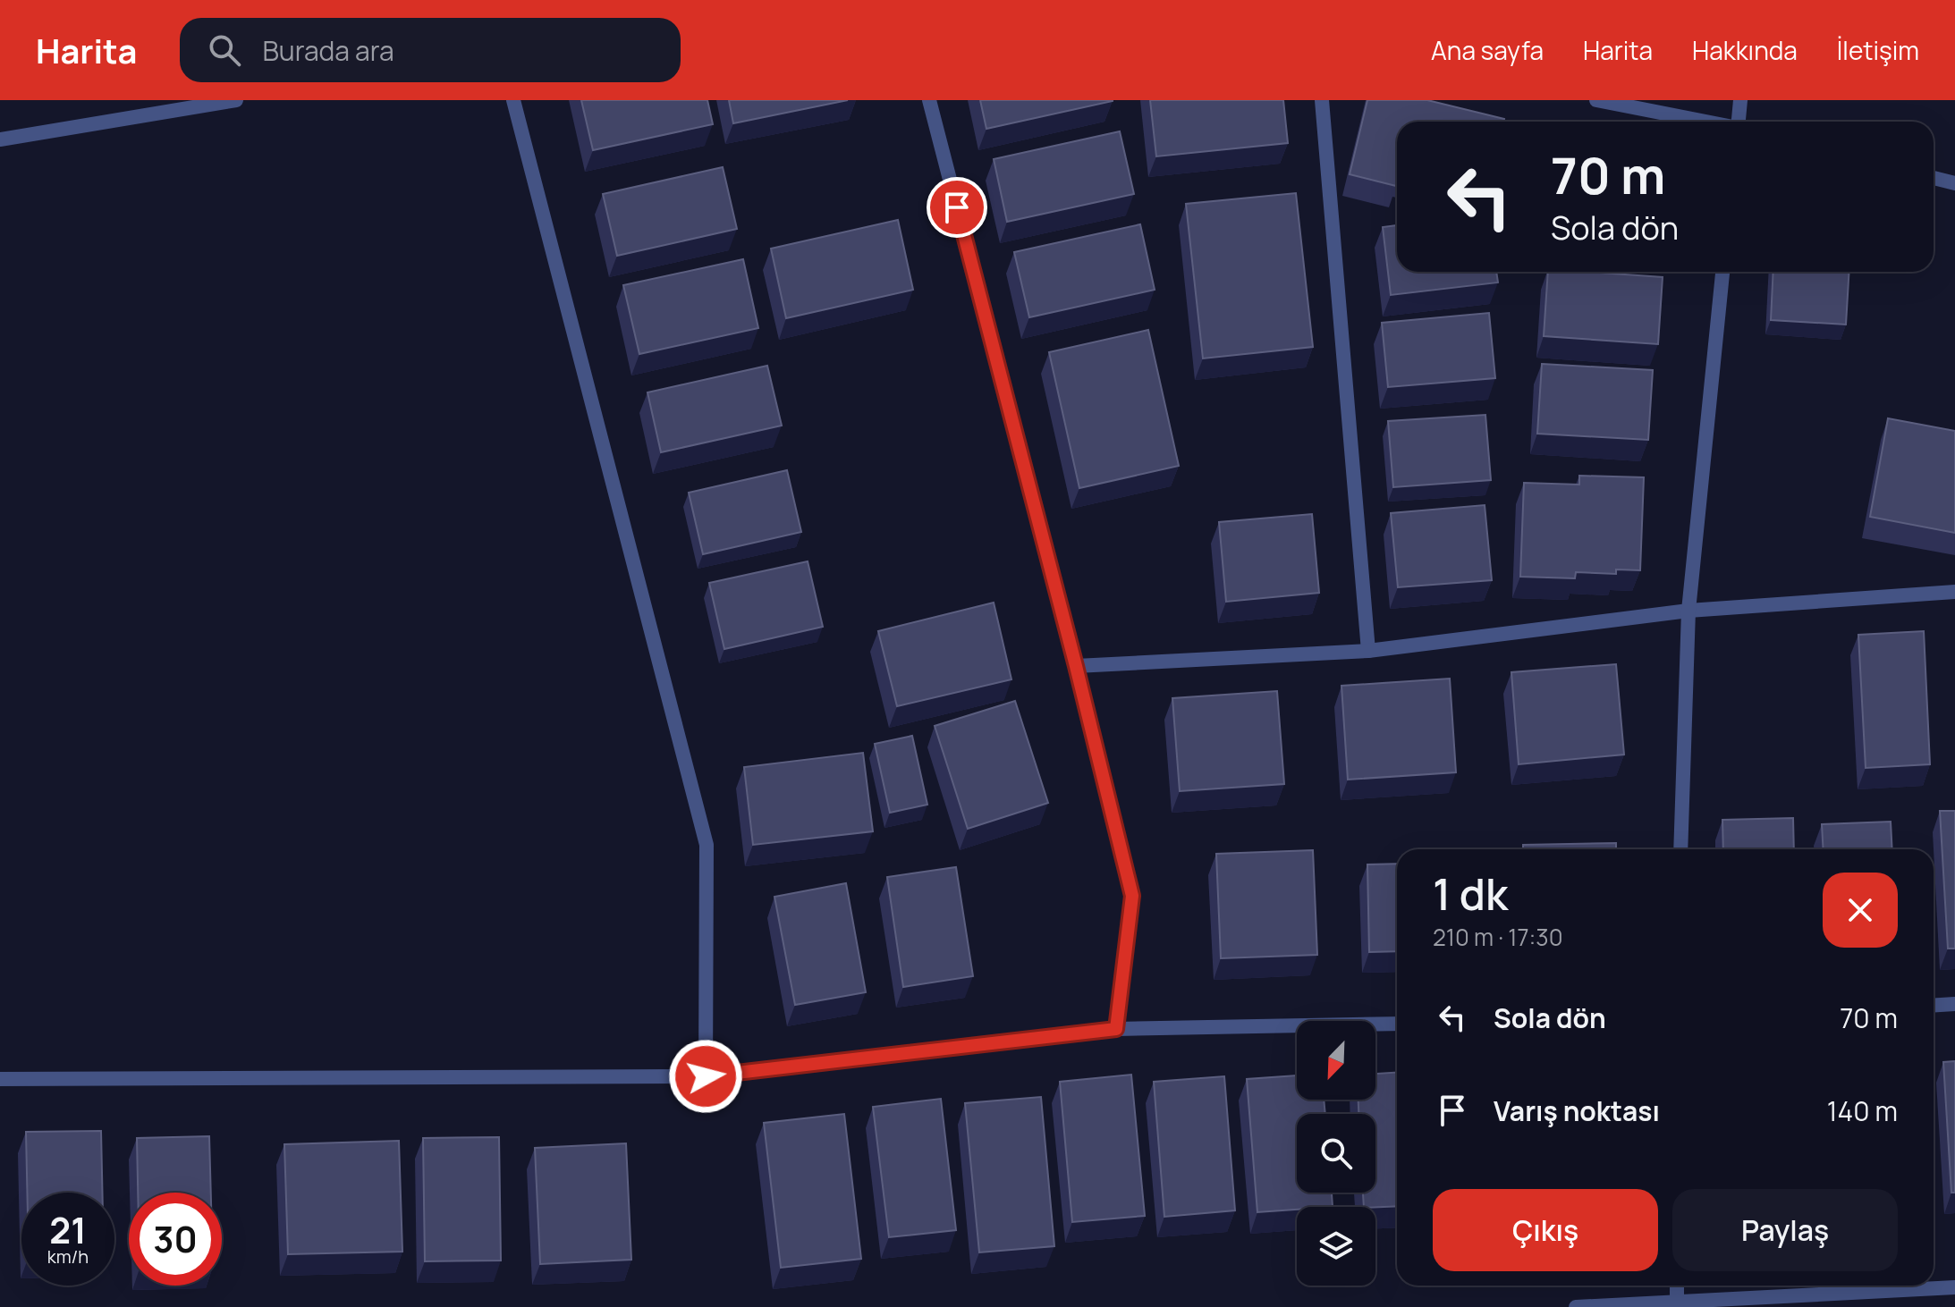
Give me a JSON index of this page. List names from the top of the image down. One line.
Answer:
{"north":"bottom left","page":{"header":"Harita","search":"Burada ara","nav":["Ana sayfa","Harita","Hakkında","İletişim"],"turn":["70 m","Sola dön"],"heading":["1 dk","210 m · 17:30"],"list":[{"name":"Sola dön","value":"70 m"},{"name":"Varış noktası","value":"140 m"}],"buttons":["Çıkış","Paylaş"],"speed":"21 km/h","limit":"30"}}
